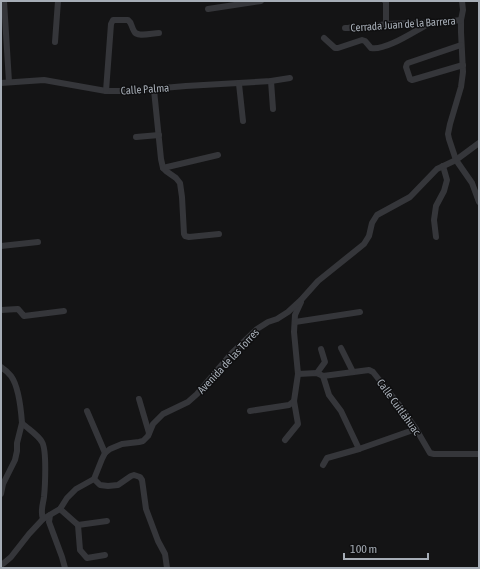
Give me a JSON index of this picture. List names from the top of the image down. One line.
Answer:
{"streets":{"street":["Cerrada Juan de la Barrera","Calle Palma","Avenida de las Torres","Calle Cuitláhuac"]},"scale_bar":"100 m"}
